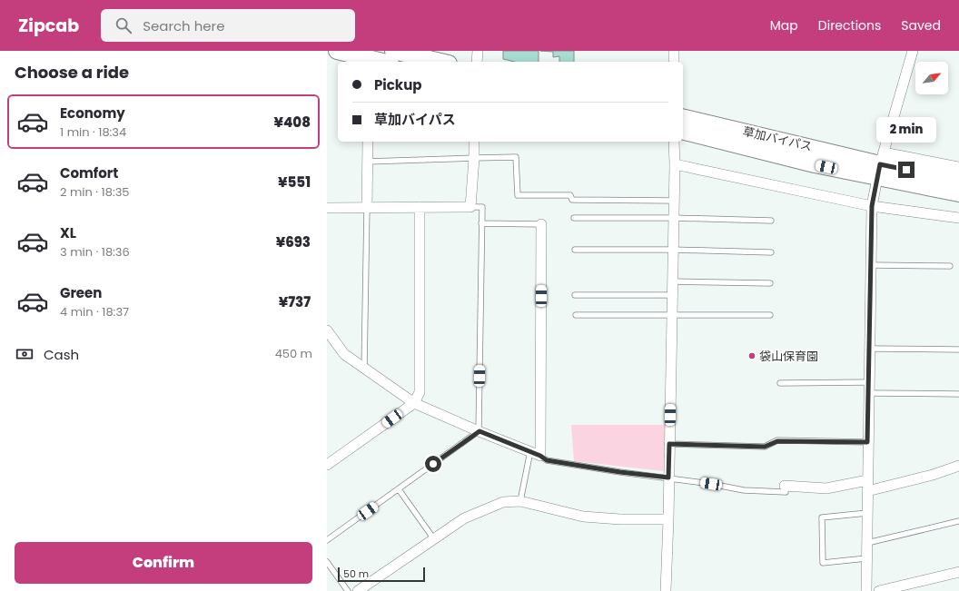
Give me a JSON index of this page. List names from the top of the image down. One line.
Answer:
{"streets":{"highway":["草加バイパス"]},"places":["袋山保育園"],"scale_bar":"50 m","north":"top right","page":{"header":"Zipcab","search":"Search here","nav":["Map","Directions","Saved"],"heading":"Choose a ride","banner":["Pickup","草加バイパス"],"list":[{"name":"Economy","note":"1 min · 18:34","value":"¥408"},{"name":"Comfort","note":"2 min · 18:35","value":"¥551"},{"name":"XL","note":"3 min · 18:36","value":"¥693"},{"name":"Green","note":"4 min · 18:37","value":"¥737"}],"bubble":"2 min","pay":["Cash","450 m"],"buttons":"Confirm","scale":"50 m"}}
